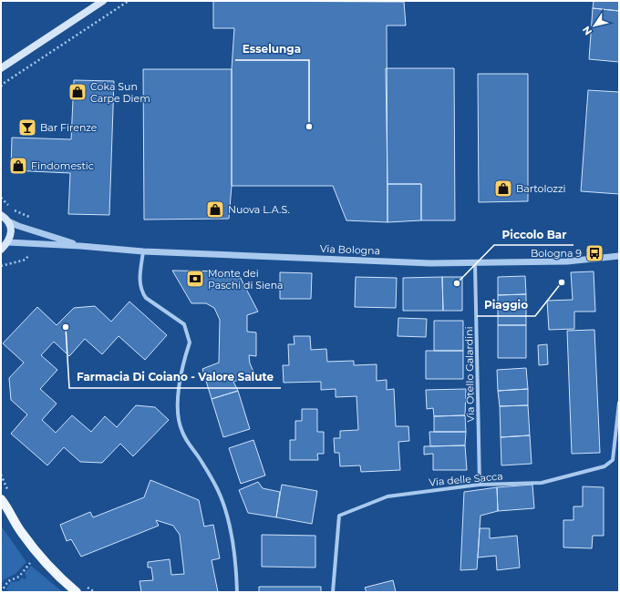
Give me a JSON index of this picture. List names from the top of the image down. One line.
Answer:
{"streets":{"street":["Via Bologna","Via Otello Galardini","Via delle Sacca"]},"crossings":[["Via Bologna","Via Otello Galardini"],["Via Otello Galardini","Via delle Sacca"]],"places":{"shop":["Coka Sun Carpe Diem","Findomestic","Bartolozzi","Nuova L.A.S."],"other":["Esselunga","Piaggio","Piccolo Bar","Farmacia Di Coiano - Valore Salute"],"bar":["Bar Firenze"],"bus stop":["Bologna 9"],"bank":["Monte dei Paschi di Siena"]},"north":"bottom left"}
